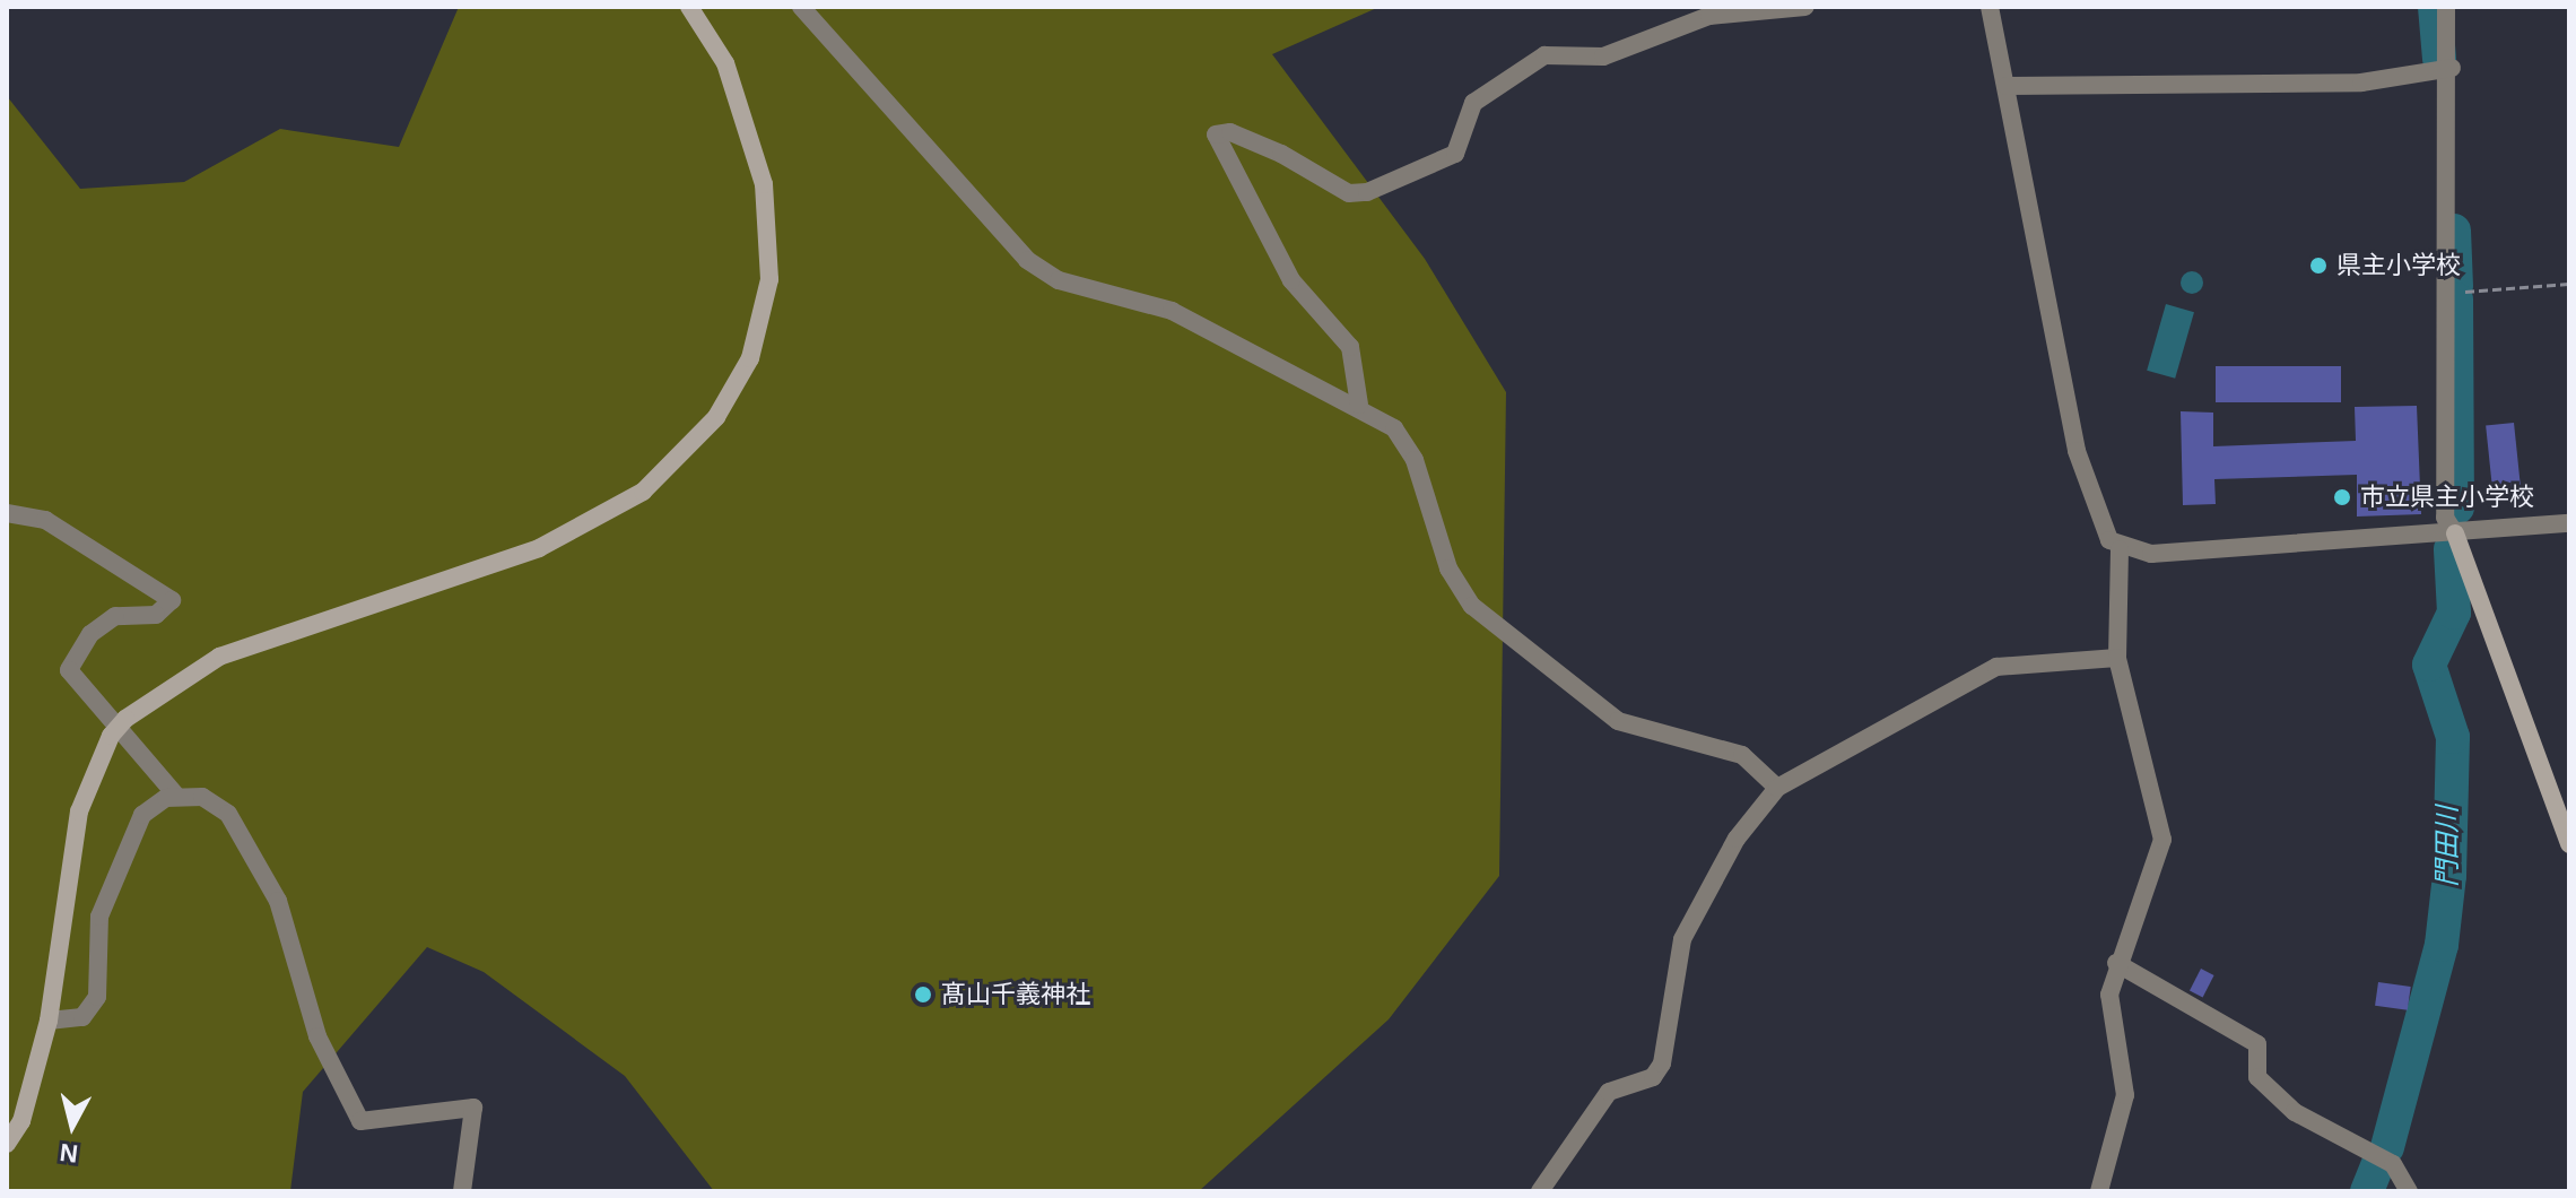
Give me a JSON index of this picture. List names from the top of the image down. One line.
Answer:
{"water":["門田川"],"places":["県主小学校","市立県主小学校","髙山千義神社"],"north":"bottom"}
